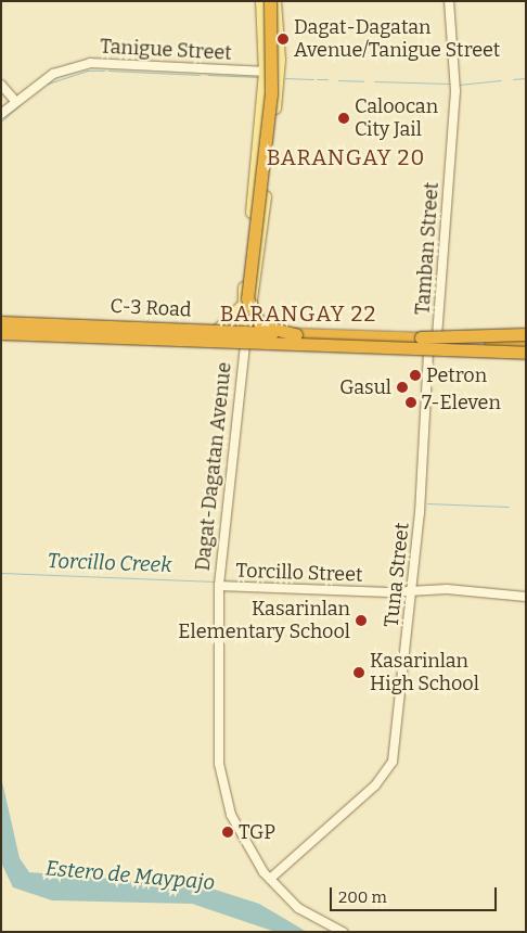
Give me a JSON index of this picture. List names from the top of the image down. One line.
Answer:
{"streets":{"main road":["C-3 Road","Dagat-Dagatan Avenue"],"street":["Tanigue Street","Tamban Street","Torcillo Street","Tuna Street"]},"crossings":[["Tanigue Street","Dagat-Dagatan Avenue"],["Tamban Street","C-3 Road"],["C-3 Road","Dagat-Dagatan Avenue"],["C-3 Road","Tuna Street"],["Dagat-Dagatan Avenue","Torcillo Street"],["Dagat-Dagatan Avenue","Tuna Street"],["Torcillo Street","Tuna Street"]],"districts":["BARANGAY 20","BARANGAY 22"],"water":["Torcillo Creek","Estero de Maypajo"],"places":["Dagat-Dagatan Avenue/Tanigue Street","Caloocan City Jail","Petron","Gasul","7-Eleven","Kasarinlan Elementary School","Kasarinlan High School","TGP"],"scale_bar":"200 m"}
